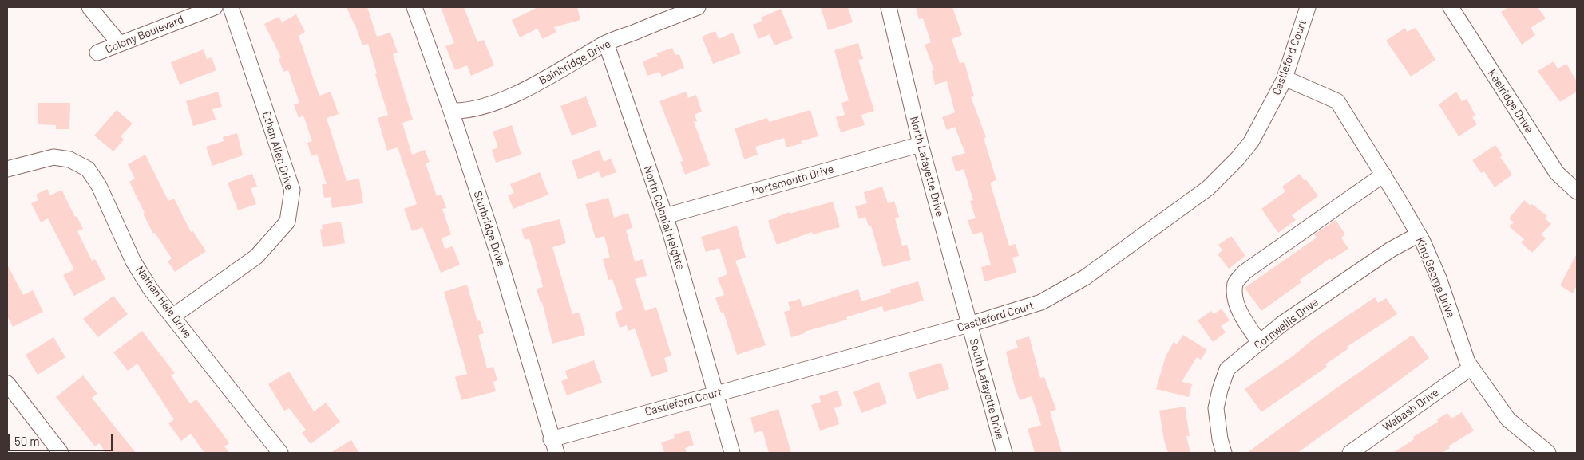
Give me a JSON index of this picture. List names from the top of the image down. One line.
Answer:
{"streets":{"street":["Colony Boulevard","Castleford Court","Bainbridge Drive","Keelridge Drive","Ethan Allen Drive","North Lafayette Drive","Portsmouth Drive","North Colonial Heights","Sturbridge Drive","King George Drive","Nathan Hale Drive","Cornwallis Drive","South Lafayette Drive","Wabash Drive"]},"crossings":[["Castleford Court","North Lafayette Drive"],["Castleford Court","North Colonial Heights"],["Castleford Court","Sturbridge Drive"],["Castleford Court","King George Drive"],["Castleford Court","South Lafayette Drive"],["Bainbridge Drive","North Colonial Heights"],["Bainbridge Drive","Sturbridge Drive"],["Ethan Allen Drive","Nathan Hale Drive"],["North Lafayette Drive","Portsmouth Drive"],["North Lafayette Drive","South Lafayette Drive"],["Portsmouth Drive","North Colonial Heights"],["King George Drive","Cornwallis Drive"],["King George Drive","Wabash Drive"]],"scale_bar":"50 m"}
